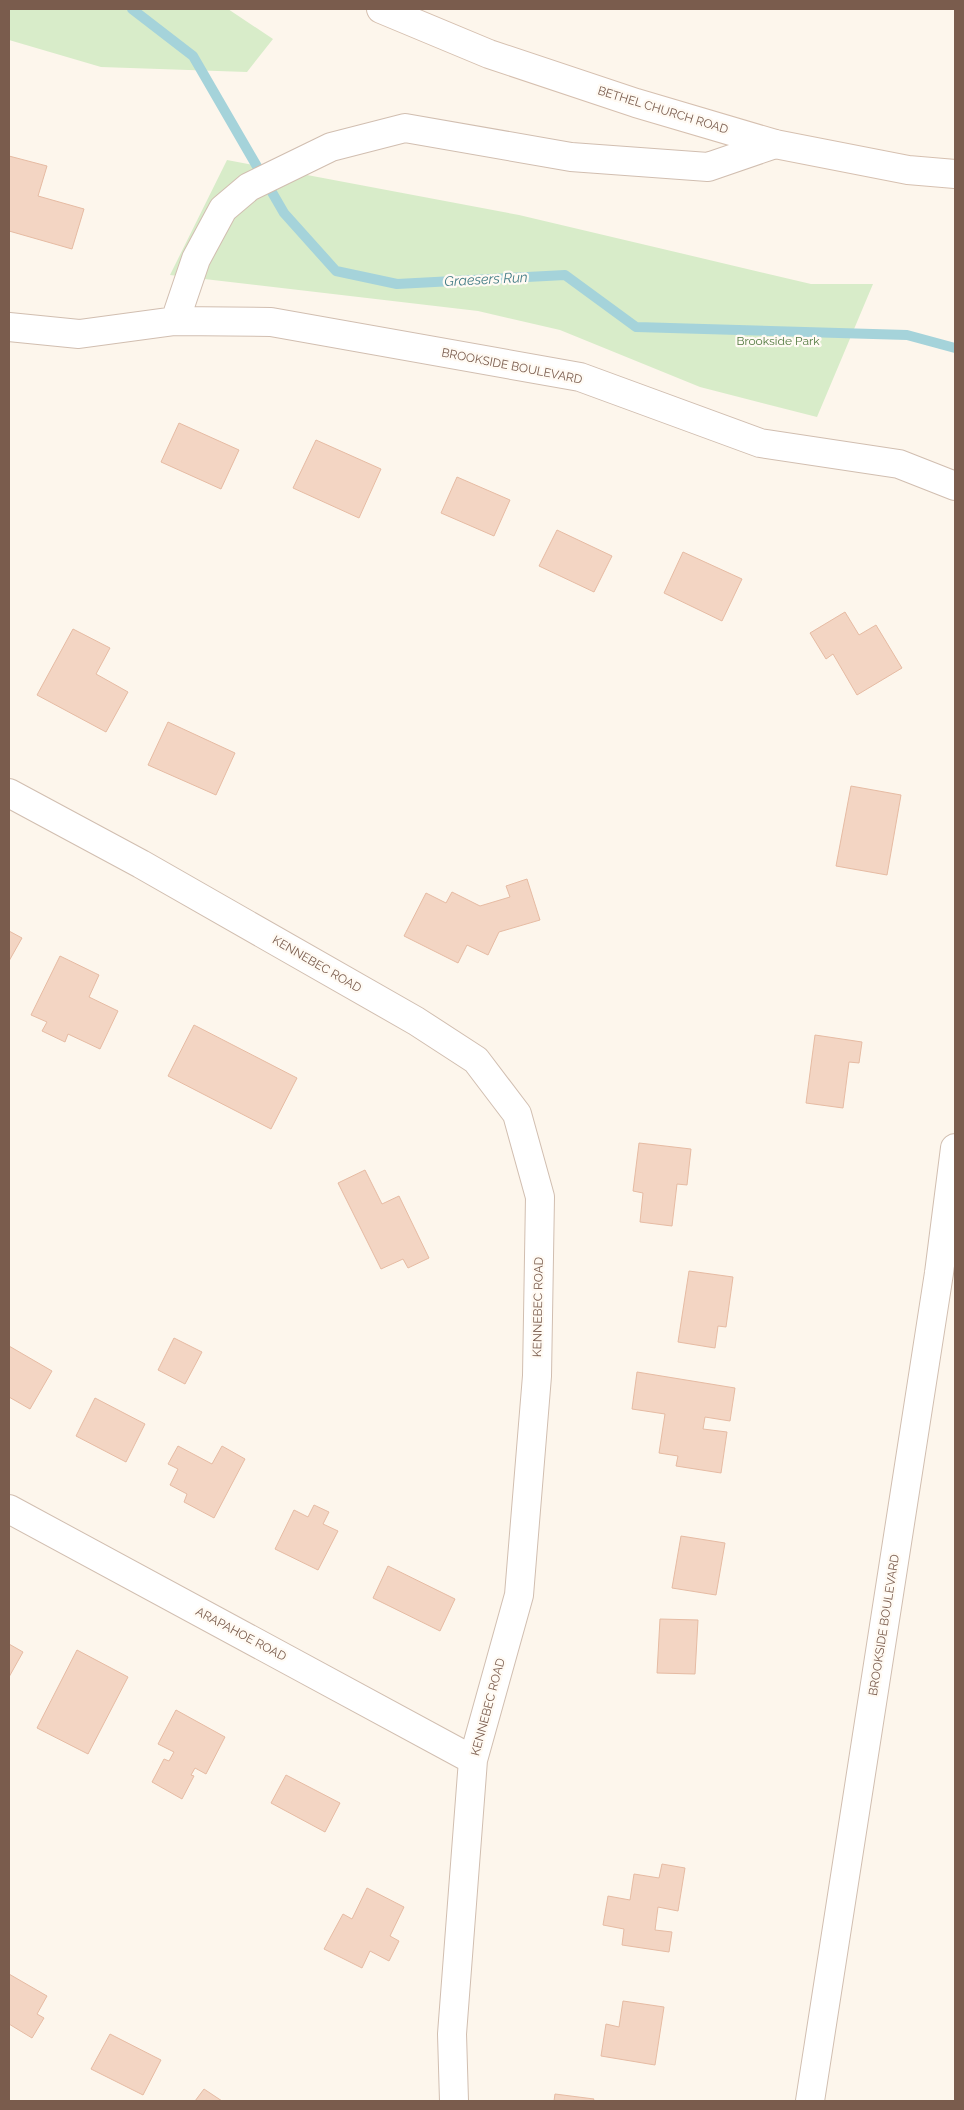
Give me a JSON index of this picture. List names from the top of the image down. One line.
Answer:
{"streets":{"street":["BETHEL CHURCH ROAD","BROOKSIDE BOULEVARD","KENNEBEC ROAD","ARAPAHOE ROAD"]},"crossings":[["KENNEBEC ROAD","ARAPAHOE ROAD"]],"water":["Graesers Run"],"parks":["Brookside Park"]}
